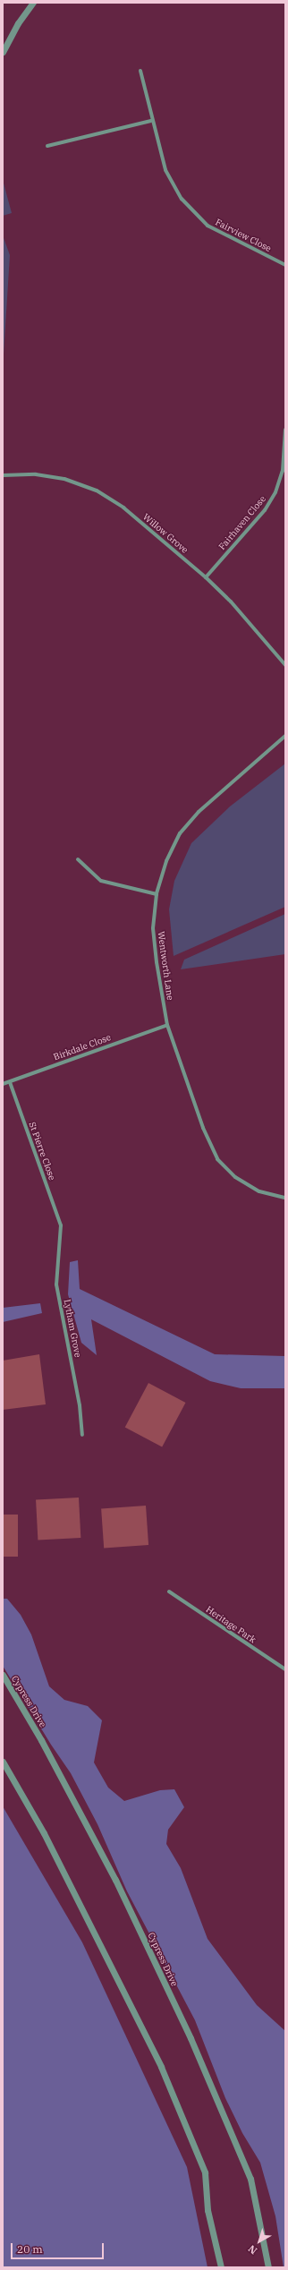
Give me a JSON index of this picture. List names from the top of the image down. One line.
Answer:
{"streets":{"street":["Fairview Close","Fairhaven Close","Willow Grove","Wentworth Lane","Birkdale Close","St Pierre Close","Lytham Grove","Heritage Park","Cypress Drive"]},"crossings":[["Fairhaven Close","Willow Grove"],["Wentworth Lane","Birkdale Close"],["Birkdale Close","St Pierre Close"],["St Pierre Close","Lytham Grove"]],"scale_bar":"20 m","north":"bottom left"}
